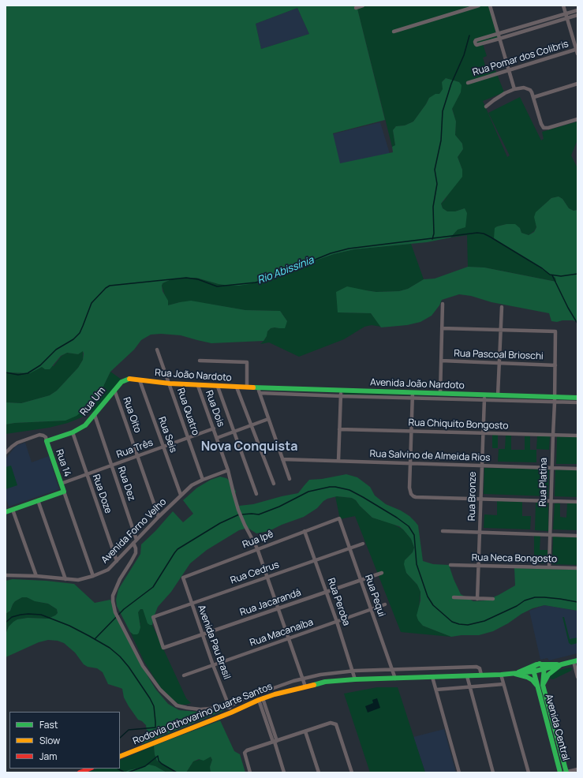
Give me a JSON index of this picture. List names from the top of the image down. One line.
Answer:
{"streets":{"street":["Rua Pomar dos Colibris","Rua Pascoal Brioschi","Rua João Nardoto","Avenida João Nardoto","Rua Um","Rua Dois","Rua Quatro","Rua Oito","Rua Chiquito Bongosto","Rua Seis","Rua Três","Rua Salvino de Almeida Rios","Rua 14","Rua Platina","Rua Dez","Rua Doze","Rua Bronze","Avenida Forno Velho","Rua Ipê","Rua Neca Bongosto","Rua Cedrus","Rua Pequi","Rua Peroba","Rua Jacarandá","Rua Macanaíba","Avenida Pau Brasil","Rodovia Othovarino Duarte Santos","Avenida Central"]},"crossings":[["Rua Pascoal Brioschi","Rua Platina"],["Rua João Nardoto","Avenida João Nardoto"],["Rua João Nardoto","Rua Um"],["Rua João Nardoto","Rua Dois"],["Rua João Nardoto","Rua Quatro"],["Rua João Nardoto","Rua Seis"],["Avenida João Nardoto","Rua Platina"],["Avenida João Nardoto","Rua Bronze"],["Rua Um","Rua Oito"],["Rua Um","Rua 14"],["Rua Um","Rua Dez"],["Rua Um","Rua Doze"],["Rua Dois","Rua Três"],["Rua Dois","Avenida Forno Velho"],["Rua Dois","Rua Ipê"],["Rua Quatro","Rua Três"],["Rua Quatro","Avenida Forno Velho"],["Rua Oito","Rua Três"],["Rua Oito","Avenida Forno Velho"],["Rua Chiquito Bongosto","Rua Platina"],["Rua Chiquito Bongosto","Rua Bronze"],["Rua Seis","Rua Três"],["Rua Seis","Avenida Forno Velho"],["Rua Três","Rua 14"],["Rua Três","Rua Dez"],["Rua Três","Rua Doze"],["Rua Salvino de Almeida Rios","Rua Platina"],["Rua Salvino de Almeida Rios","Rua Bronze"],["Rua Platina","Rua Neca Bongosto"],["Rua Dez","Avenida Forno Velho"],["Rua Doze","Avenida Forno Velho"],["Rua Bronze","Rua Neca Bongosto"],["Rua Ipê","Rua Pequi"],["Rua Ipê","Rua Peroba"],["Rua Ipê","Avenida Pau Brasil"],["Rua Cedrus","Rua Pequi"],["Rua Cedrus","Rua Peroba"],["Rua Cedrus","Rua Jacarandá"],["Rua Cedrus","Avenida Pau Brasil"],["Rua Pequi","Rua Jacarandá"],["Rua Pequi","Rua Macanaíba"],["Rua Pequi","Rodovia Othovarino Duarte Santos"],["Rua Peroba","Rua Jacarandá"],["Rua Peroba","Rua Macanaíba"],["Rua Peroba","Rodovia Othovarino Duarte Santos"],["Rua Jacarandá","Avenida Pau Brasil"],["Rua Macanaíba","Avenida Pau Brasil"],["Avenida Pau Brasil","Rodovia Othovarino Duarte Santos"],["Rodovia Othovarino Duarte Santos","Avenida Central"]],"districts":["Nova Conquista"],"water":["Rio Abissínia"],"legend":["Fast","Slow","Jam"]}
